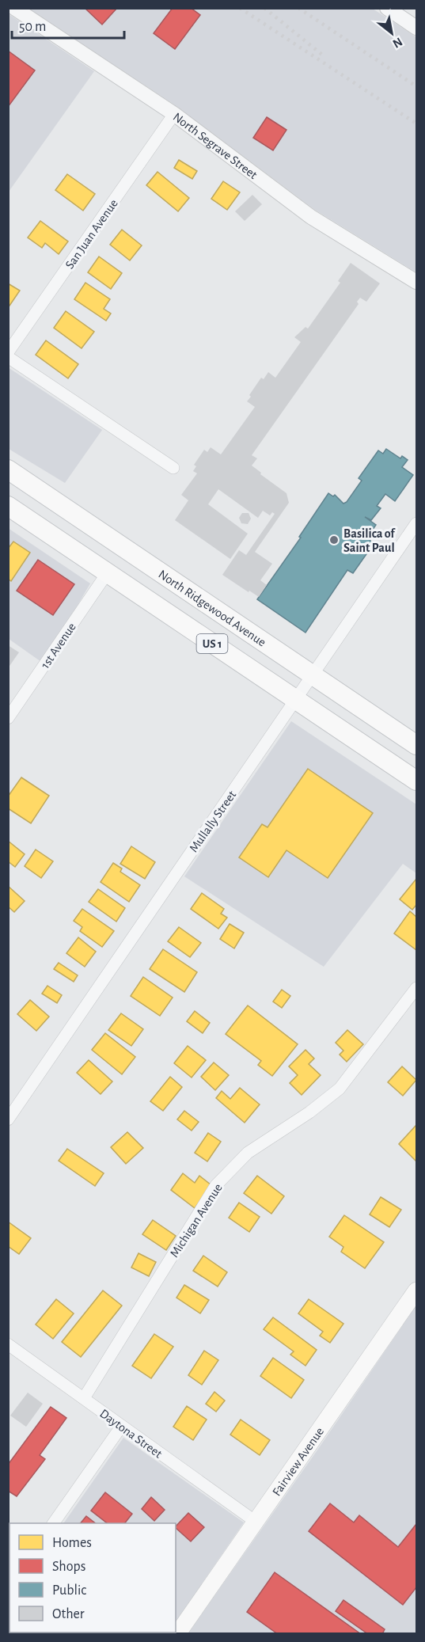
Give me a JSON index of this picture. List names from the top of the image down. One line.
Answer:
{"streets":{"main road":["North Ridgewood Avenue","US 1","Fairview Avenue"],"street":["North Segrave Street","San Juan Avenue","1st Avenue","Mullally Street","Michigan Avenue","Daytona Street"]},"crossings":[["North Segrave Street","San Juan Avenue"],["North Ridgewood Avenue","Mullally Street"],["US 1","1st Avenue"],["US 1","Mullally Street"],["Michigan Avenue","Daytona Street"],["Daytona Street","Fairview Avenue"]],"places":["Basilica of Saint Paul"],"legend":["Homes","Shops","Public","Other"],"scale_bar":"50 m","north":"bottom right"}
